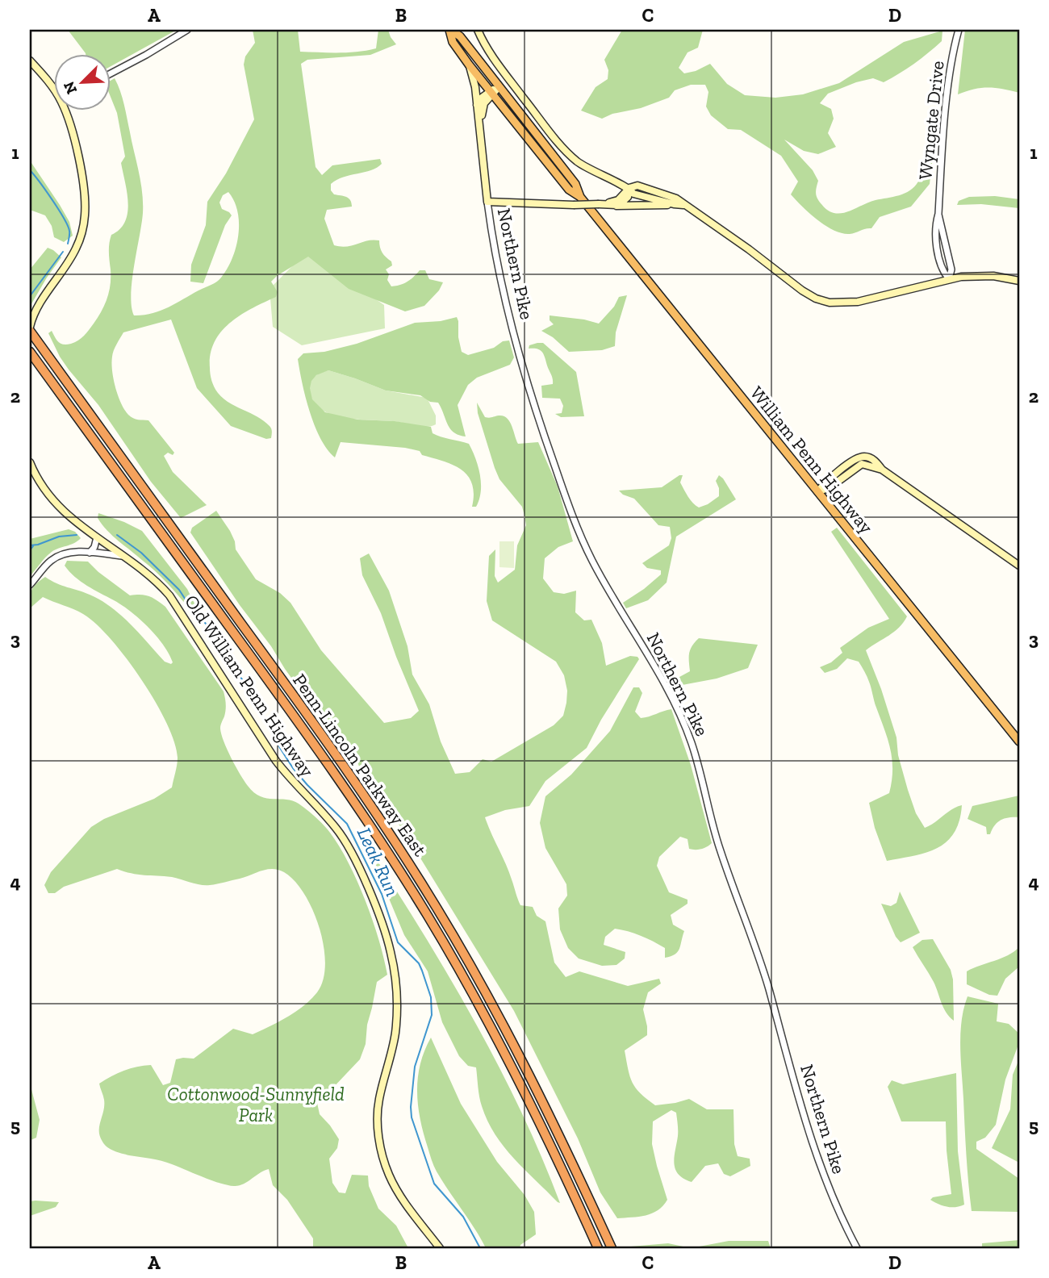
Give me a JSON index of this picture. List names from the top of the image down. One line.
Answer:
{"streets":{"highway":["William Penn Highway","Penn-Lincoln Parkway East"],"main road":["Northern Pike","Old William Penn Highway"],"street":["Wyngate Drive"]},"crossings":[["Northern Pike","William Penn Highway"]],"water":["Leak Run"],"parks":["Cottonwood-Sunnyfield Park"],"north":"bottom left","grid":{"columns":["A","B","C","D"],"rows":["1","2","3","4","5"]}}
